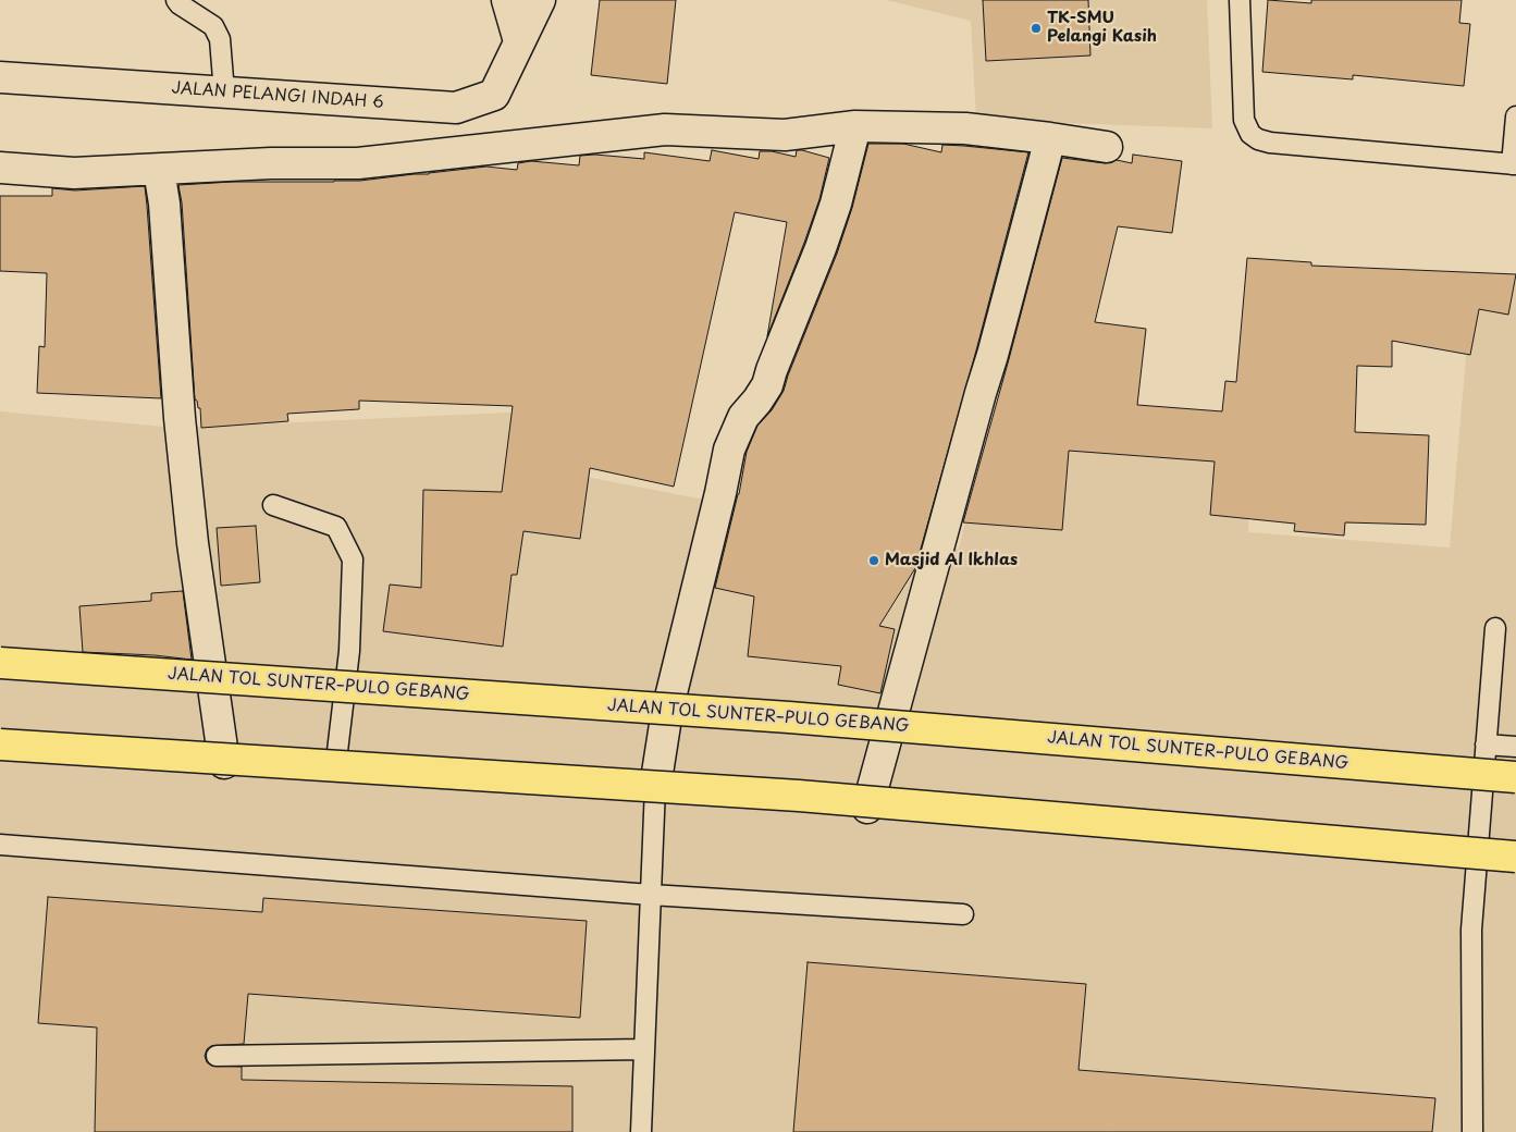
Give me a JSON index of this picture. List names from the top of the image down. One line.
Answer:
{"streets":{"highway":["JALAN TOL SUNTER–PULO GEBANG"],"street":["JALAN PELANGI INDAH 6"]},"places":["TK-SMU Pelangi Kasih","Masjid Al Ikhlas"]}
